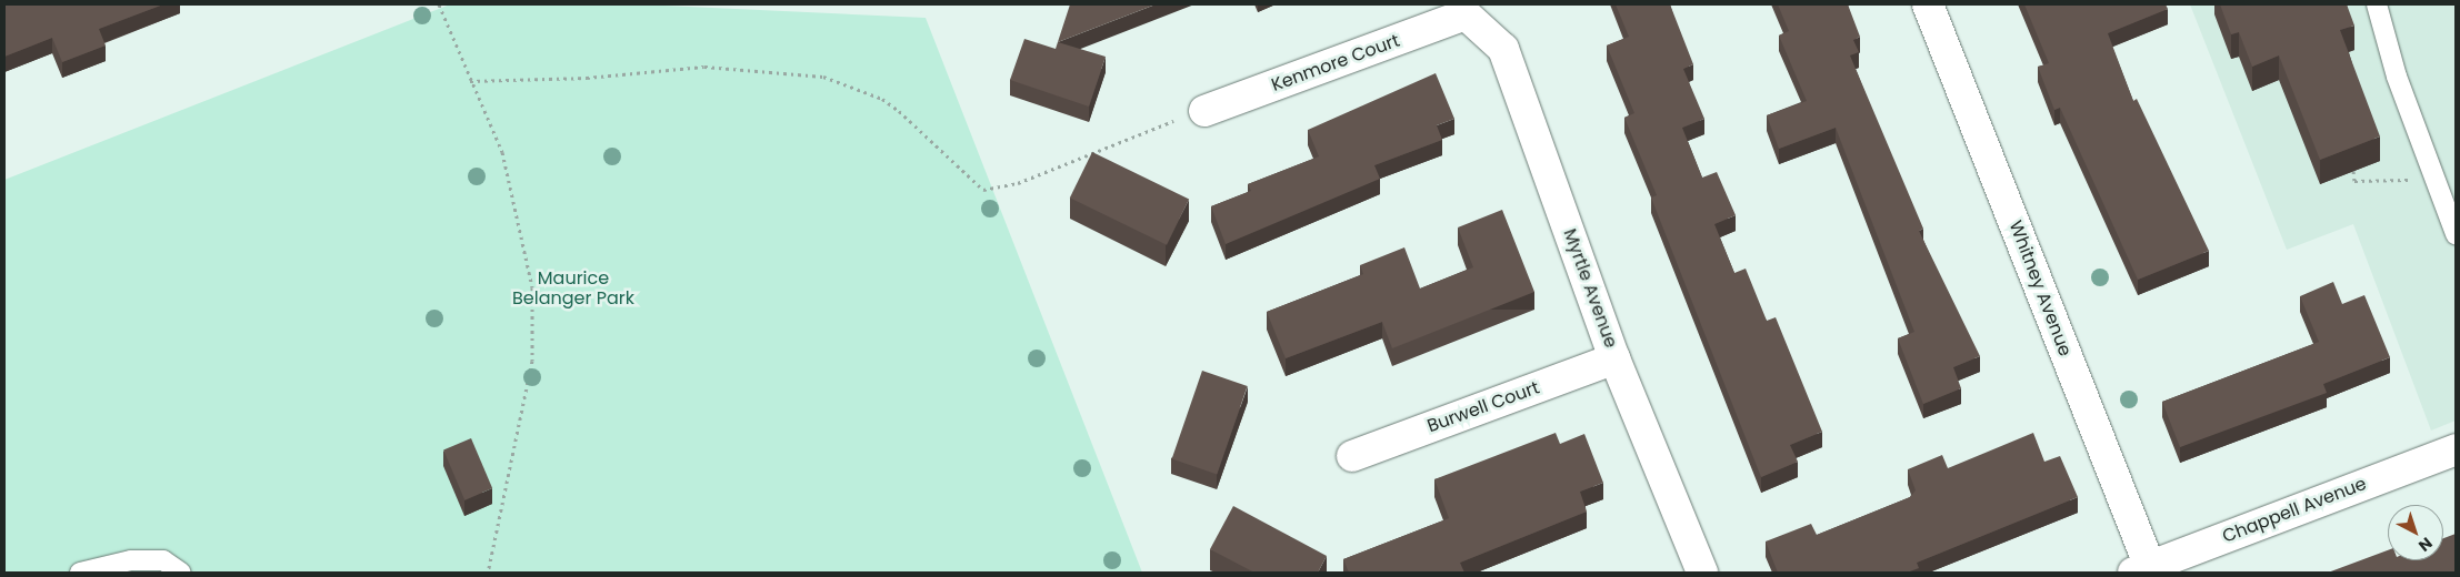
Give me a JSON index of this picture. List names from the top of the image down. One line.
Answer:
{"streets":{"street":["Kenmore Court","Myrtle Avenue","Whitney Avenue","Burwell Court","Chappell Avenue"]},"crossings":[["Kenmore Court","Myrtle Avenue"],["Myrtle Avenue","Burwell Court"],["Whitney Avenue","Chappell Avenue"]],"parks":["Maurice Belanger Park"],"north":"bottom right"}
